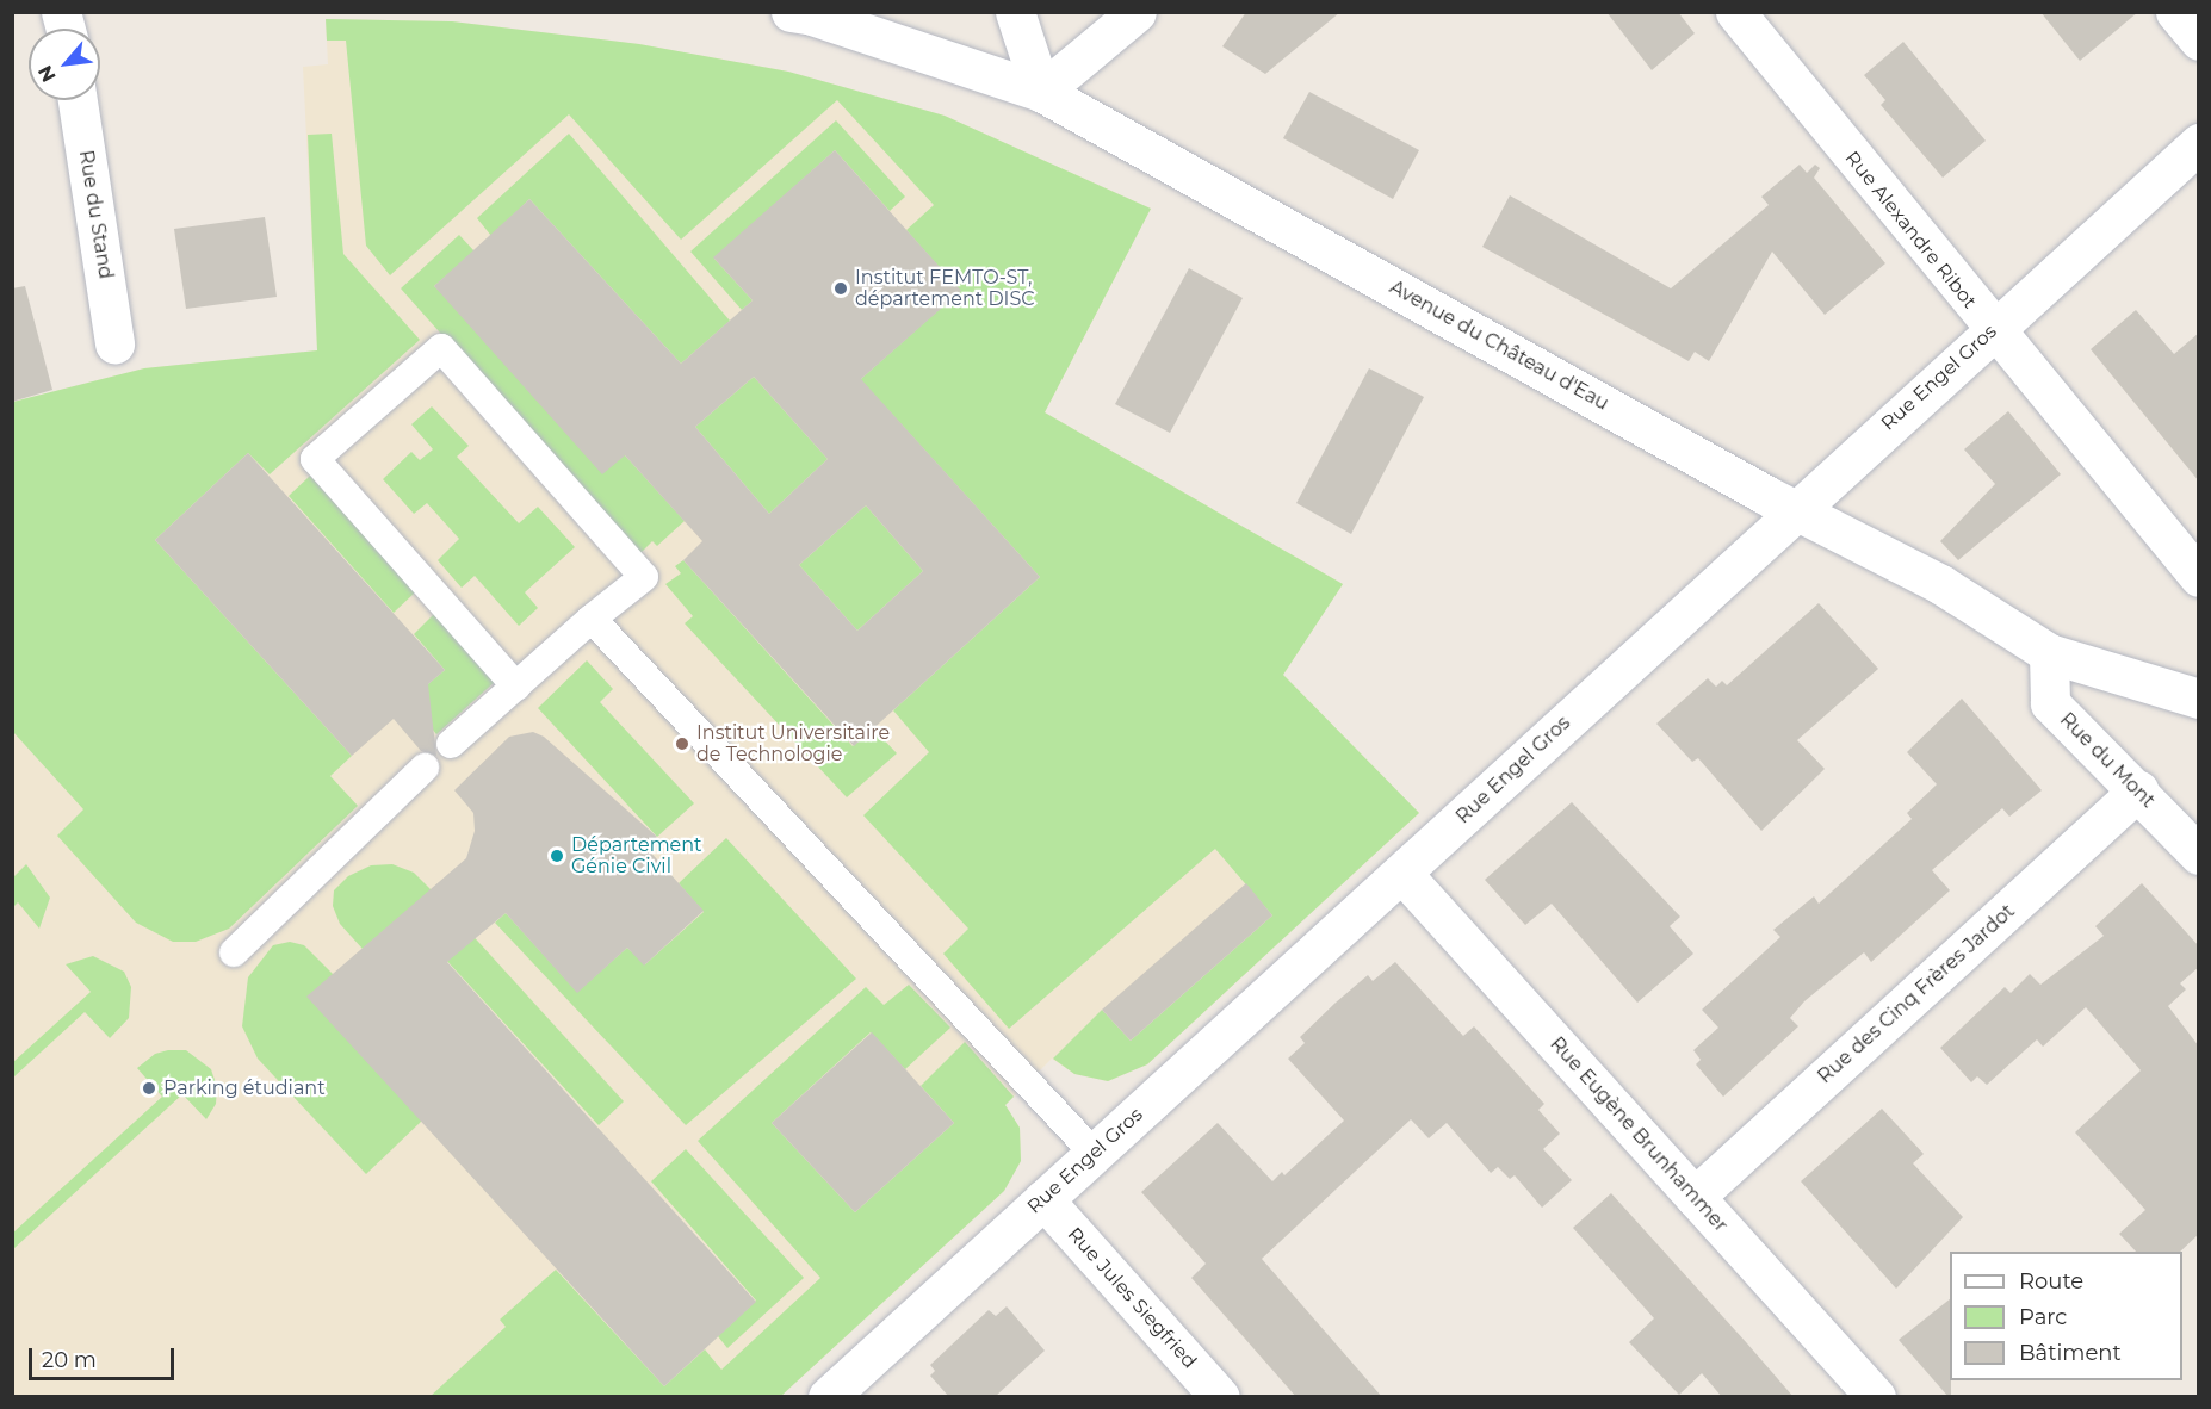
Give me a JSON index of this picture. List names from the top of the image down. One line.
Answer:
{"streets":{"street":["Rue du Stand","Rue Alexandre Ribot","Avenue du Château d'Eau","Rue Engel Gros","Rue du Mont","Rue des Cinq Frères Jardot","Rue Eugène Brunhammer","Rue Jules Siegfried"]},"crossings":[["Rue Alexandre Ribot","Rue Engel Gros"],["Avenue du Château d'Eau","Rue Engel Gros"],["Avenue du Château d'Eau","Rue du Mont"],["Rue Engel Gros","Rue Eugène Brunhammer"],["Rue Engel Gros","Rue Jules Siegfried"],["Rue du Mont","Rue des Cinq Frères Jardot"],["Rue des Cinq Frères Jardot","Rue Eugène Brunhammer"]],"places":["Institut FEMTO-ST, département DISC","Institut Universitaire de Technologie","Département Génie Civil","Parking étudiant"],"legend":["Route","Parc","Bâtiment"],"scale_bar":"20 m","north":"bottom left"}
